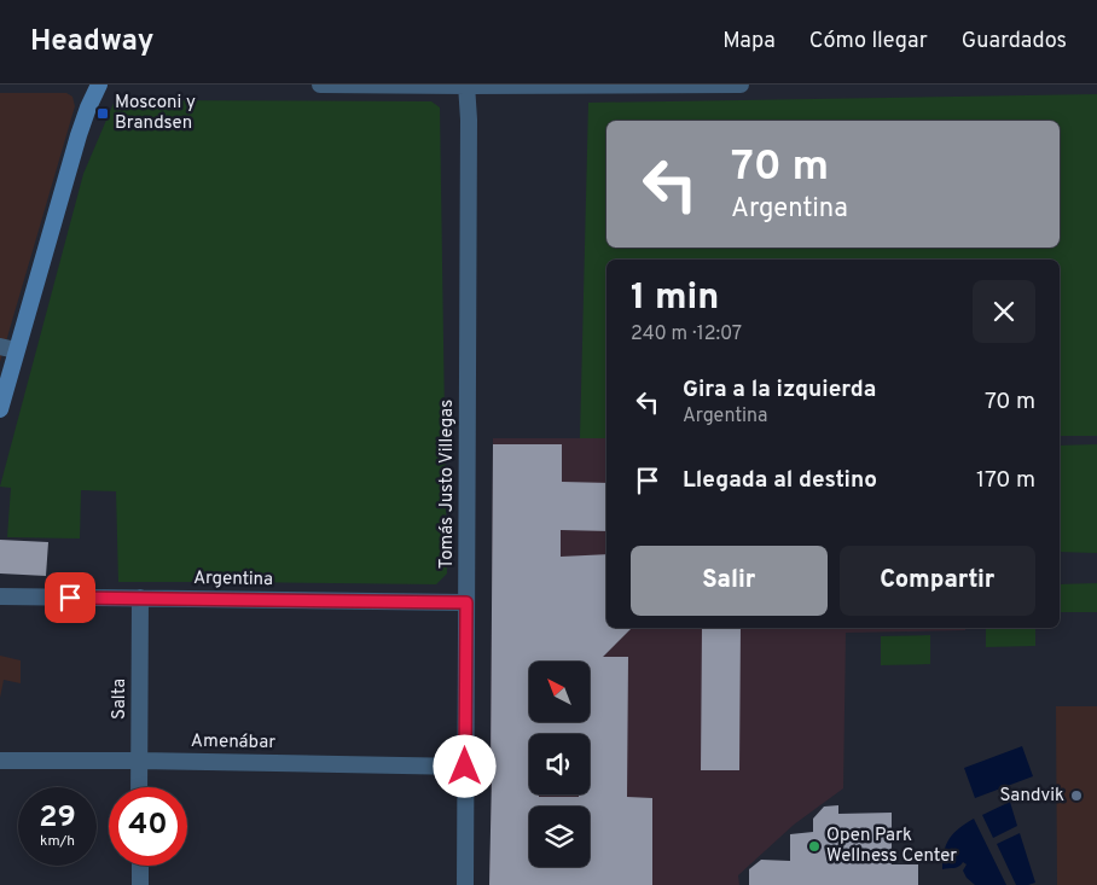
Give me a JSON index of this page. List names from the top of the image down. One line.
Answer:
{"streets":{"street":["Tomás Justo Villegas","Argentina","Salta","Amenábar"]},"crossings":[["Tomás Justo Villegas","Argentina"],["Tomás Justo Villegas","Amenábar"],["Argentina","Salta"],["Salta","Amenábar"]],"places":{"transit":["Mosconi y Brandsen"],"other":["Sandvik","Open Park Wellness Center"]},"north":"top left","page":{"header":"Headway","nav":["Mapa","Cómo llegar","Guardados"],"turn":["70 m","Argentina"],"heading":["1 min","240 m · 12:07"],"list":[{"name":"Gira a la izquierda","note":"Argentina","value":"70 m"},{"name":"Llegada al destino","value":"170 m"}],"buttons":["Salir","Compartir"],"speed":"29 km/h","limit":"40"}}
